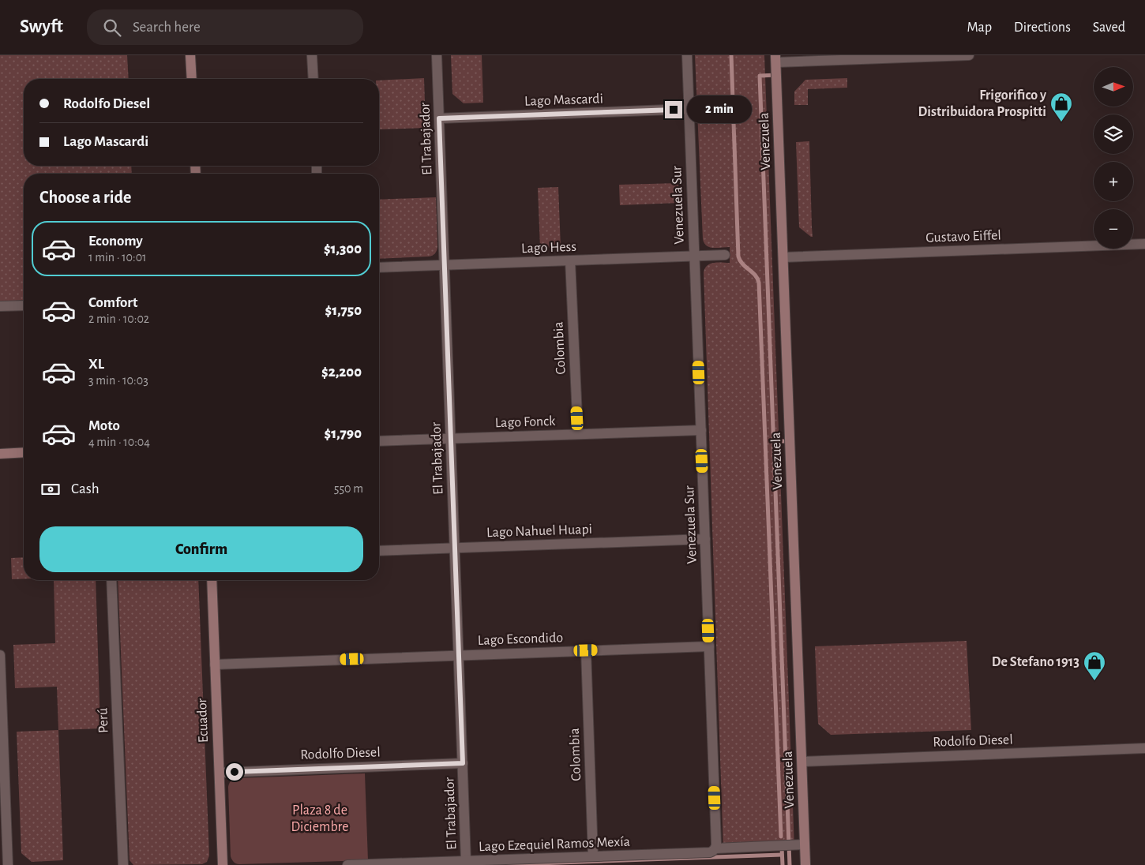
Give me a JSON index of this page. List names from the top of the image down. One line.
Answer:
{"streets":{"street":["Lago Mascardi","El Trabajador","Venezuela","Venezuela Sur","Gustavo Eiffel","Lago Hess","Colombia","Lago Fonck","Lago Nahuel Huapi","Lago Escondido","Perú","Ecuador","Rodolfo Diesel","Lago Ezequiel Ramos Mexía"]},"crossings":[["Lago Mascardi","El Trabajador"],["Lago Mascardi","Venezuela Sur"],["El Trabajador","Lago Hess"],["El Trabajador","Lago Fonck"],["El Trabajador","Lago Nahuel Huapi"],["El Trabajador","Lago Escondido"],["El Trabajador","Rodolfo Diesel"],["El Trabajador","Lago Ezequiel Ramos Mexía"],["Venezuela","Gustavo Eiffel"],["Venezuela","Rodolfo Diesel"],["Venezuela","Lago Ezequiel Ramos Mexía"],["Venezuela Sur","Lago Hess"],["Venezuela Sur","Lago Fonck"],["Venezuela Sur","Lago Nahuel Huapi"],["Venezuela Sur","Lago Escondido"],["Venezuela Sur","Lago Ezequiel Ramos Mexía"],["Lago Hess","Colombia"],["Colombia","Lago Fonck"],["Colombia","Lago Escondido"],["Colombia","Lago Ezequiel Ramos Mexía"],["Lago Escondido","Ecuador"],["Ecuador","Rodolfo Diesel"]],"parks":["Plaza 8 de Diciembre"],"places":{"shop":["Frigorifico y Distribuidora Prospitti","De Stefano 1913"]},"north":"right","page":{"header":"Swyft","search":"Search here","nav":["Map","Directions","Saved"],"map_buttons":["+","−"],"banner":["Rodolfo Diesel","Lago Mascardi"],"bubble":"2 min","heading":"Choose a ride","list":[{"name":"Economy","note":"1 min · 10:01","value":"$1,300"},{"name":"Comfort","note":"2 min · 10:02","value":"$1,750"},{"name":"XL","note":"3 min · 10:03","value":"$2,200"},{"name":"Moto","note":"4 min · 10:04","value":"$1,790"}],"pay":["Cash","550 m"],"buttons":"Confirm"}}
